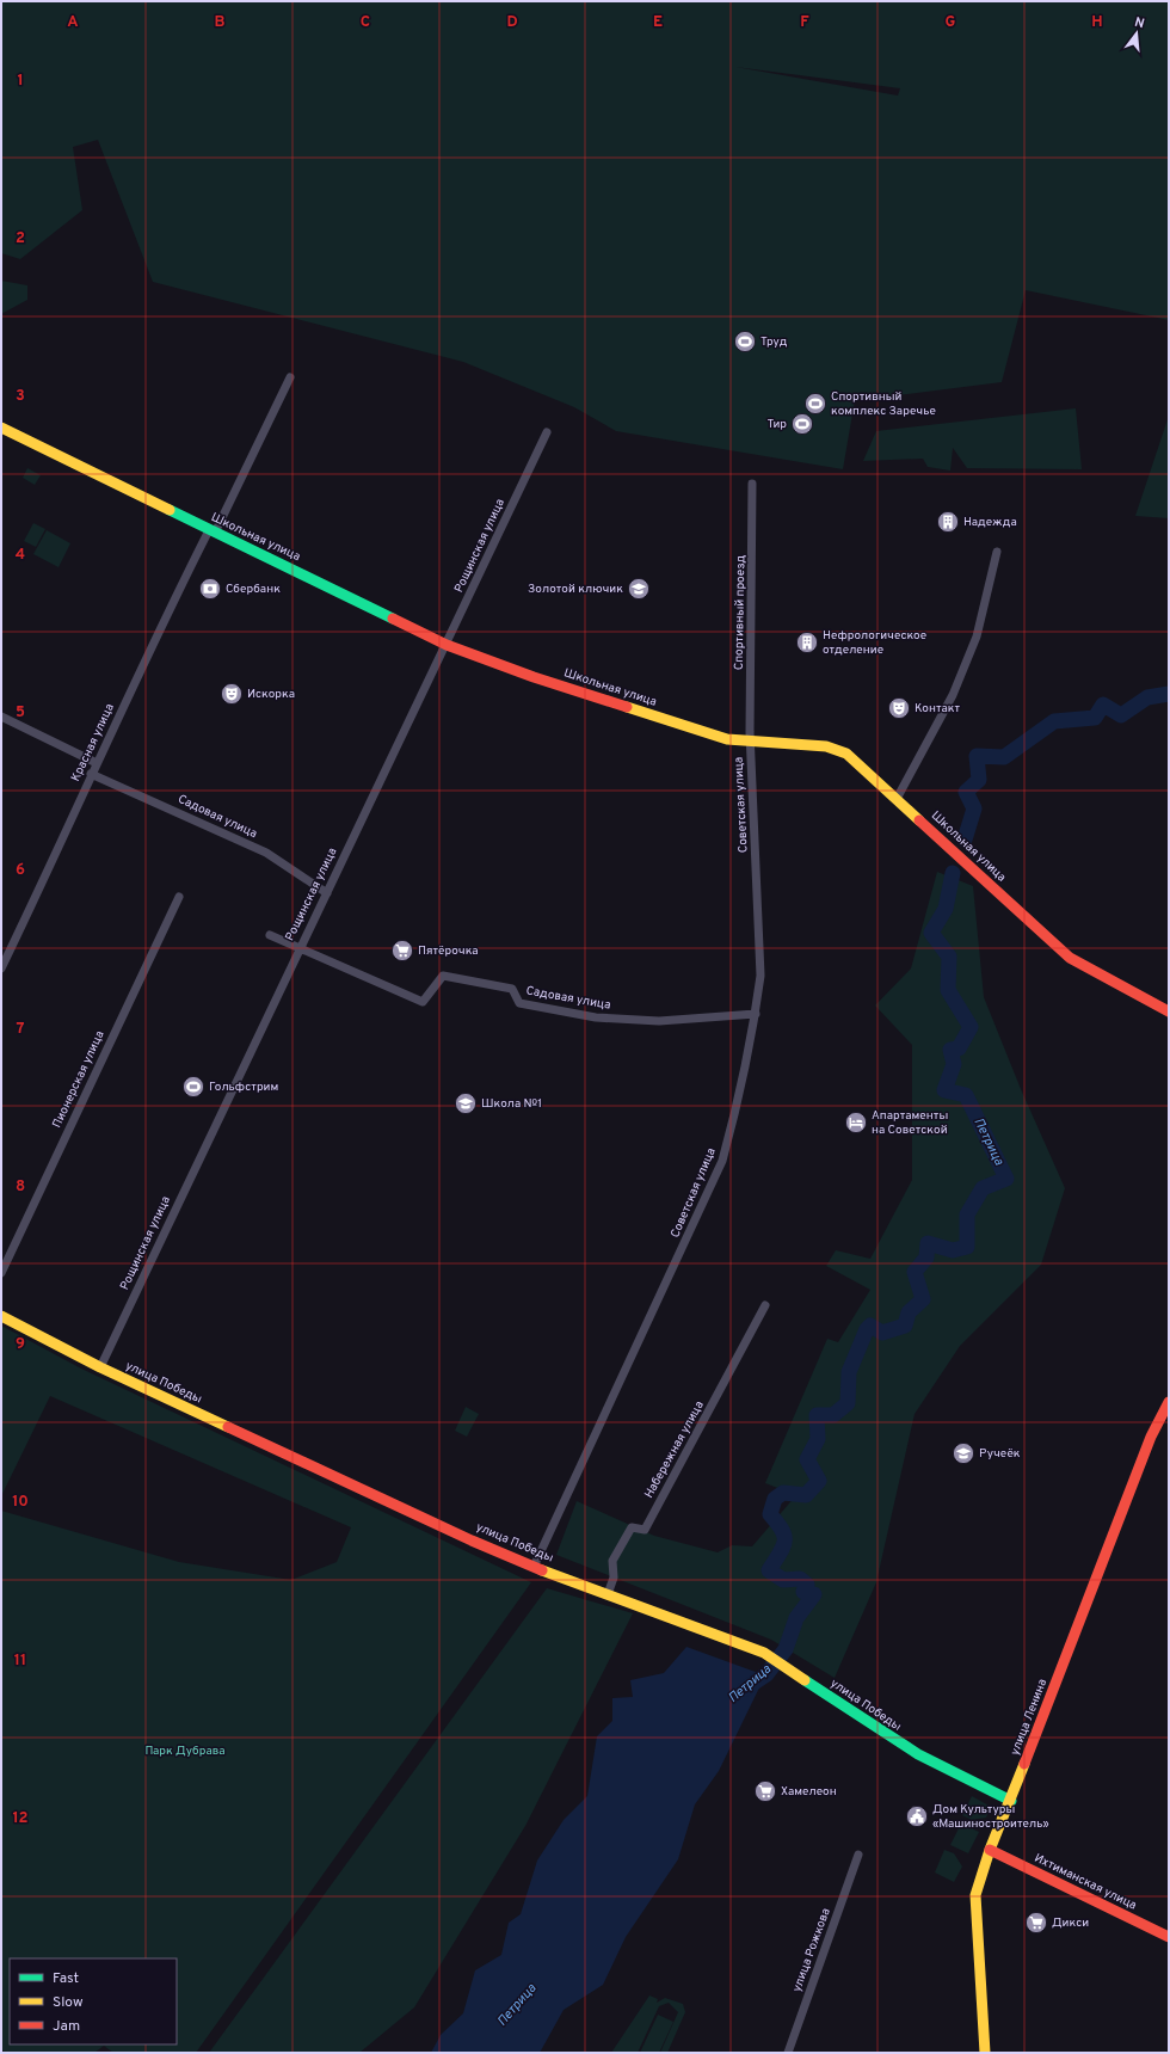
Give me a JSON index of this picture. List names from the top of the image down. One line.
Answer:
{"streets":{"street":["Школьная улица","Рощинская улица","Спортивный проезд","Красная улица","Советская улица","Садовая улица","Пионерская улица","улица Победы","Набережная улица","улица Ленина","Ихтиманская улица","улица Рожкова"]},"crossings":[["Школьная улица","Рощинская улица"],["Школьная улица","Спортивный проезд"],["Школьная улица","Красная улица"],["Школьная улица","Советская улица"],["Рощинская улица","Садовая улица"],["Рощинская улица","улица Победы"],["Спортивный проезд","Советская улица"],["Красная улица","Садовая улица"],["Советская улица","Садовая улица"],["Советская улица","улица Победы"],["улица Победы","Набережная улица"],["улица Победы","улица Ленина"],["улица Ленина","Ихтиманская улица"]],"water":["Петрица"],"parks":["Парк Дубрава"],"places":{"sports":["Труд","Спортивный комплекс Заречье","Тир","Гольфстрим"],"building":["Надежда","Нефрологическое отделение"],"bank":["Сбербанк"],"school or university":["Золотой ключик","Школа №1","Ручеёк"],"theatre":["Искорка","Контакт"],"supermarket":["Пятёрочка","Хамелеон","Дикси"],"hotel":["Апартаменты на Советской"],"public building":["Дом Культуры «Машиностроитель»"]},"legend":["Fast","Slow","Jam"],"north":"top","grid":{"columns":["A","B","C","D","E","F","G","H"],"rows":["1","2","3","4","5","6","7","8","9","10","11","12"]}}
